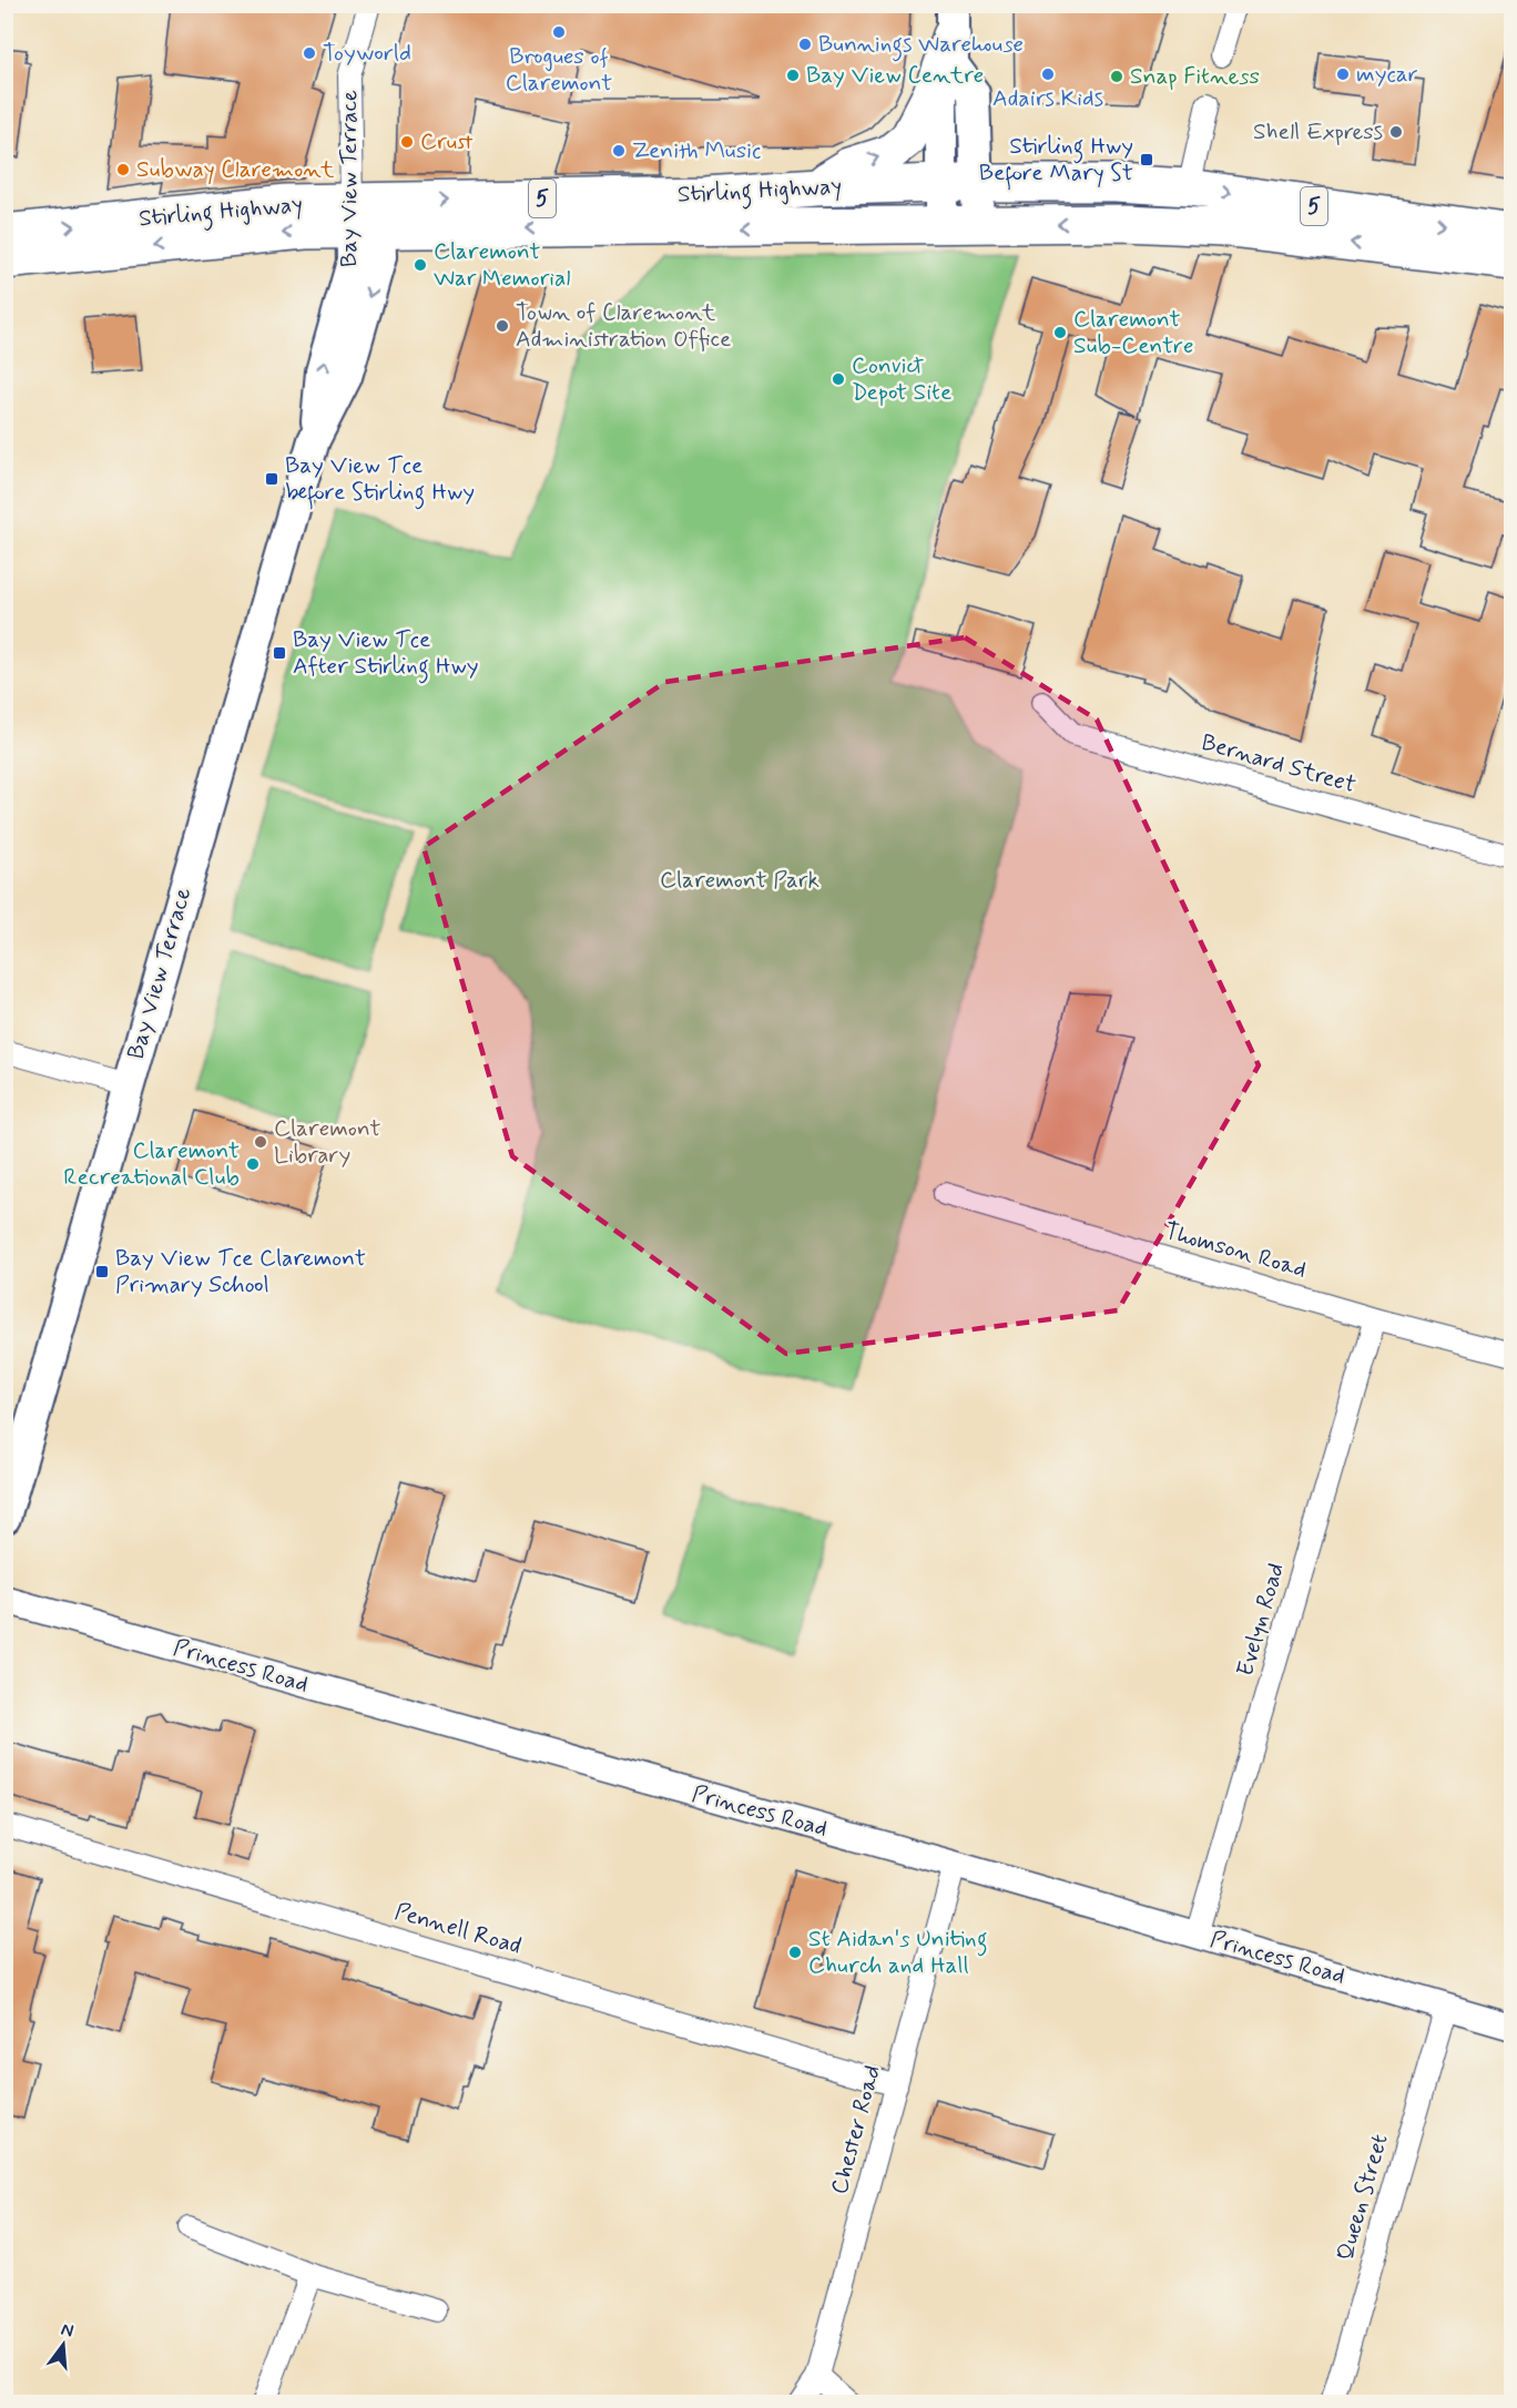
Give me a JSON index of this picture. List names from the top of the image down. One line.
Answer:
{"streets":{"highway":["Stirling Highway","5"],"main road":["Bay View Terrace"],"street":["Bernard Street","Thomson Road","Evelyn Road","Princess Road","Pennell Road","Chester Road","Queen Street"]},"crossings":[["Bay View Terrace","Stirling Highway"],["Thomson Road","Evelyn Road"],["Evelyn Road","Princess Road"],["Princess Road","Chester Road"],["Princess Road","Queen Street"],["Pennell Road","Chester Road"]],"parks":["Claremont Park"],"places":{"other":["Brogues of Claremont","Bunnings Warehouse","Toyworld","Adairs Kids","mycar","Bay View Centre","Snap Fitness","Shell Express","Crust","Zenith Music","Subway Claremont","Claremont War Memorial","Town of Claremont Administration Office","Claremont Sub-Centre","Convict Depot Site","Claremont Library","Claremont Recreational Club","St Aidan's Uniting Church and Hall"],"transit":["Stirling Hwy Before Mary St","Bay View Tce before Stirling Hwy","Bay View Tce After Stirling Hwy","Bay View Tce Claremont Primary School"]},"north":"top"}
